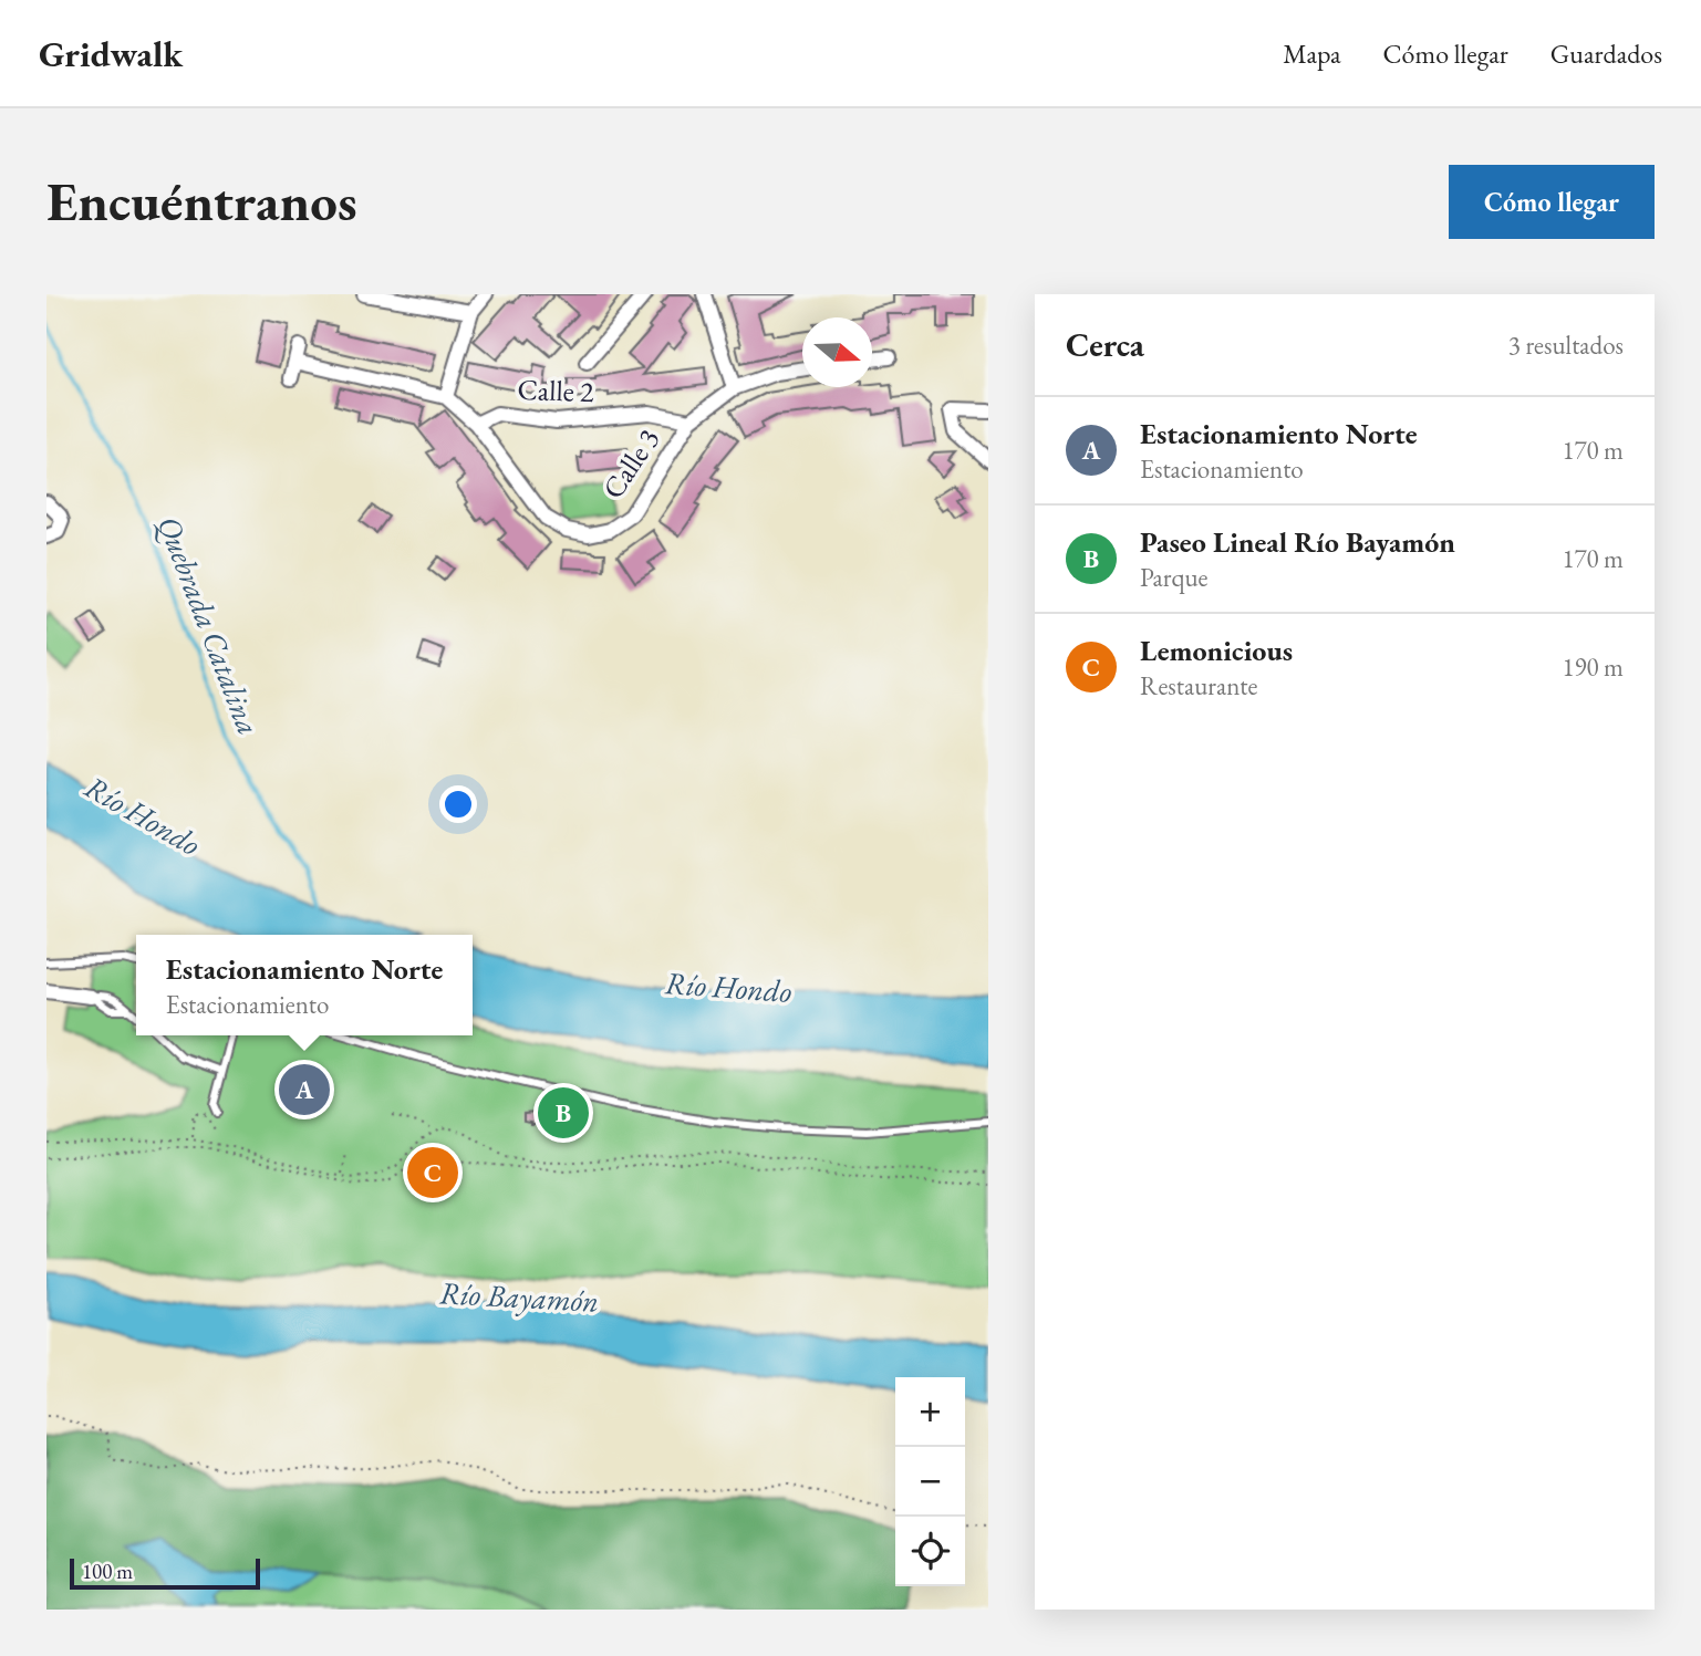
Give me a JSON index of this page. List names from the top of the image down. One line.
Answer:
{"streets":{"street":["Calle 2","Calle 3"]},"crossings":[["Calle 2","Calle 3"]],"water":["Quebrada Catalina","Río Hondo","Río Bayamón"],"scale_bar":"100 m","north":"right","page":{"header":"Gridwalk","nav":["Mapa","Cómo llegar","Guardados"],"buttons":"Cómo llegar","title":"Encuéntranos","heading":["Cerca","3 resultados"],"list":[{"mark":"A","name":"Estacionamiento Norte","note":"Estacionamiento","value":"170 m"},{"mark":"B","name":"Paseo Lineal Río Bayamón","note":"Parque","value":"170 m"},{"mark":"C","name":"Lemonicious","note":"Restaurante","value":"190 m"}],"popup":["Estacionamiento Norte","Estacionamiento"],"pins":["A","B","C"],"map_buttons":["+","−"],"scale":"100 m"}}
